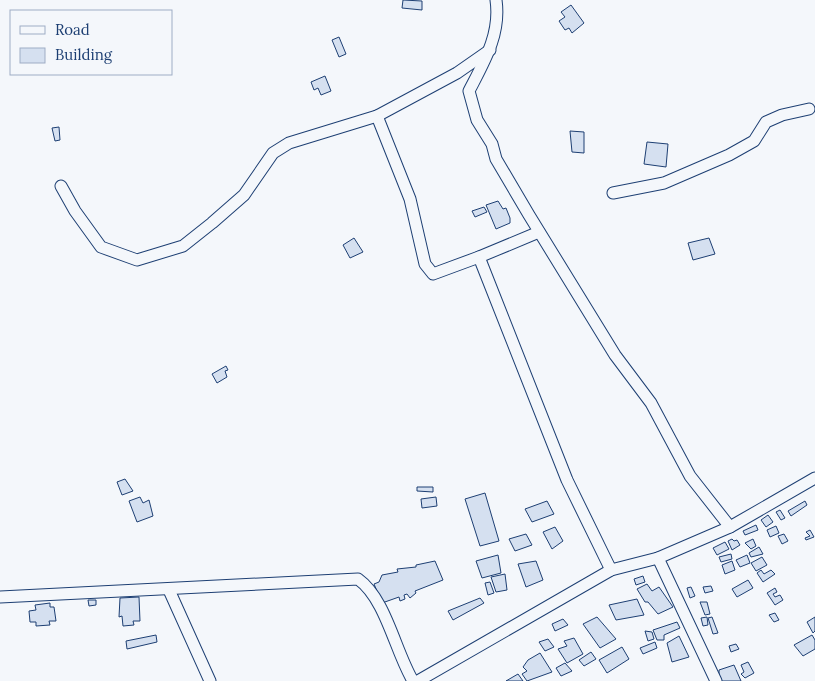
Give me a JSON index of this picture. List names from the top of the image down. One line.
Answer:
{"legend":["Road","Building"]}
